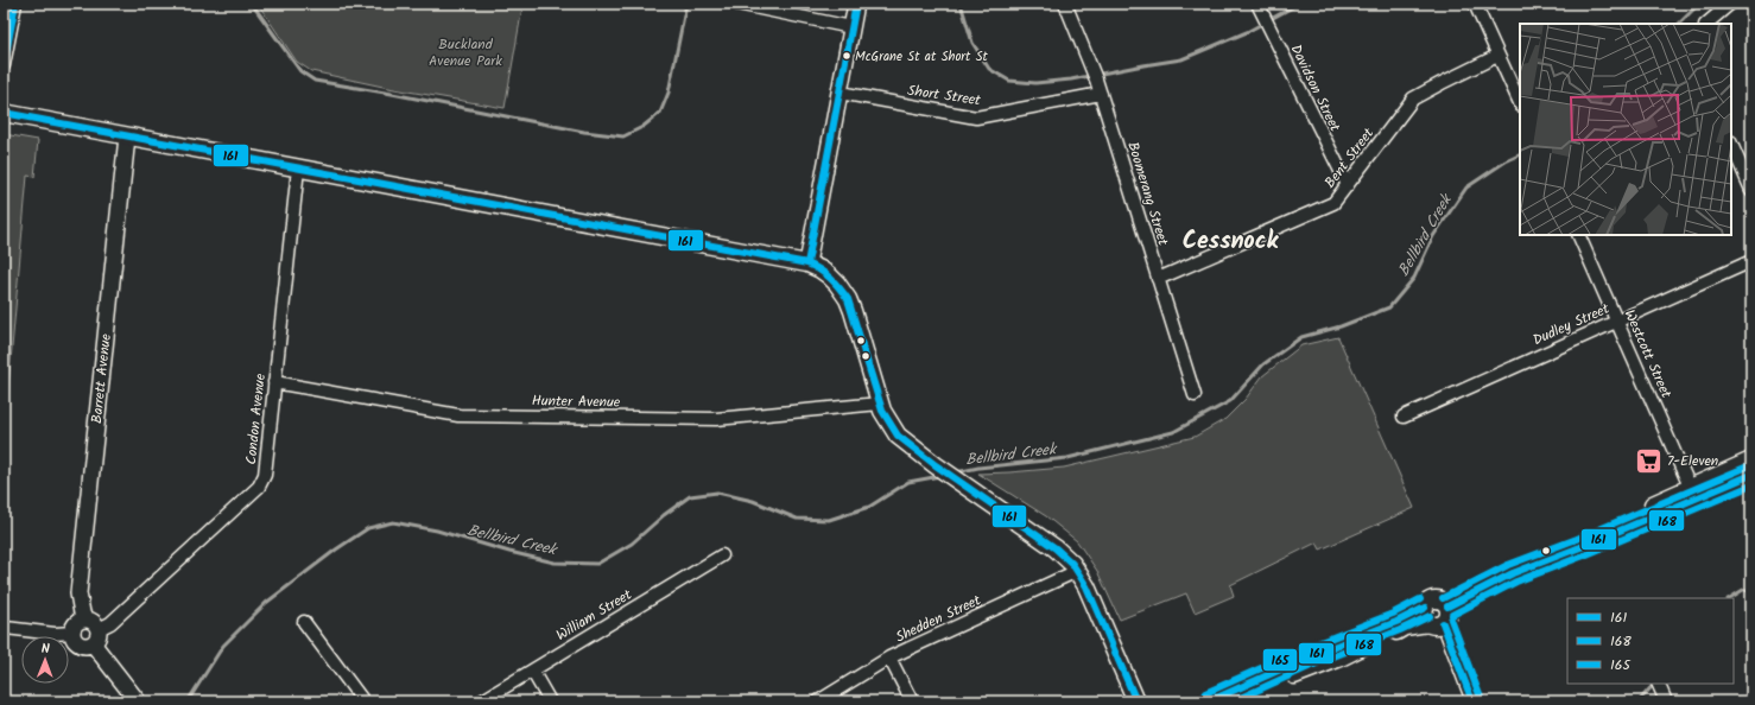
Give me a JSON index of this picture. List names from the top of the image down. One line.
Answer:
{"streets":{"street":["Davidson Street","Short Street","Bent Street","Boomerang Street","Dudley Street","Westcott Street","Barrett Avenue","Hunter Avenue","Condon Avenue","William Street","Shedden Street"]},"crossings":[["Davidson Street","Bent Street"],["Short Street","Boomerang Street"],["Bent Street","Boomerang Street"],["Dudley Street","Westcott Street"],["Barrett Avenue","Condon Avenue"],["Hunter Avenue","Condon Avenue"]],"districts":["Cessnock"],"water":["Bellbird Creek"],"parks":["Buckland Avenue Park"],"places":{"other":["McGrane St at Short St"],"supermarket":["7-Eleven"]},"lines":["transit line 161","transit line 165","transit line 168"],"legend":["161","168","165"],"north":"top"}
